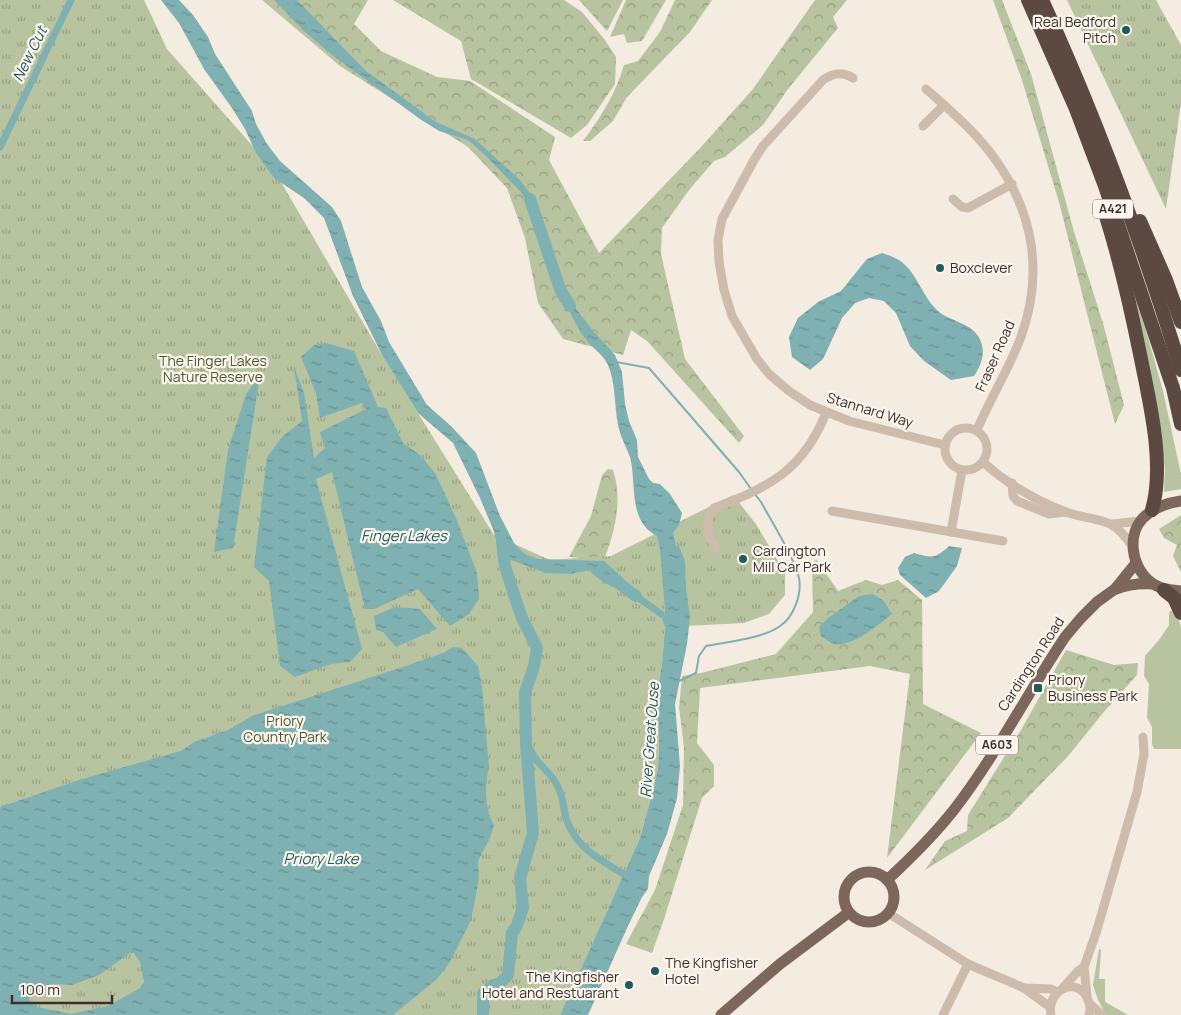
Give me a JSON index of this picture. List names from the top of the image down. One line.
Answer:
{"streets":{"highway":["A421"],"main road":["Cardington Road","A603"],"street":["Fraser Road","Stannard Way"]},"crossings":[["Fraser Road","Stannard Way"]],"water":["New Cut","Finger Lakes","River Great Ouse","Priory Lake"],"parks":["The Finger Lakes Nature Reserve","Priory Country Park"],"places":{"other":["Real Bedford Pitch","Boxclever","Cardington Mill Car Park","The Kingfisher Hotel","The Kingfisher Hotel and Restuarant"],"transit":["Priory Business Park"]},"scale_bar":"100 m"}
